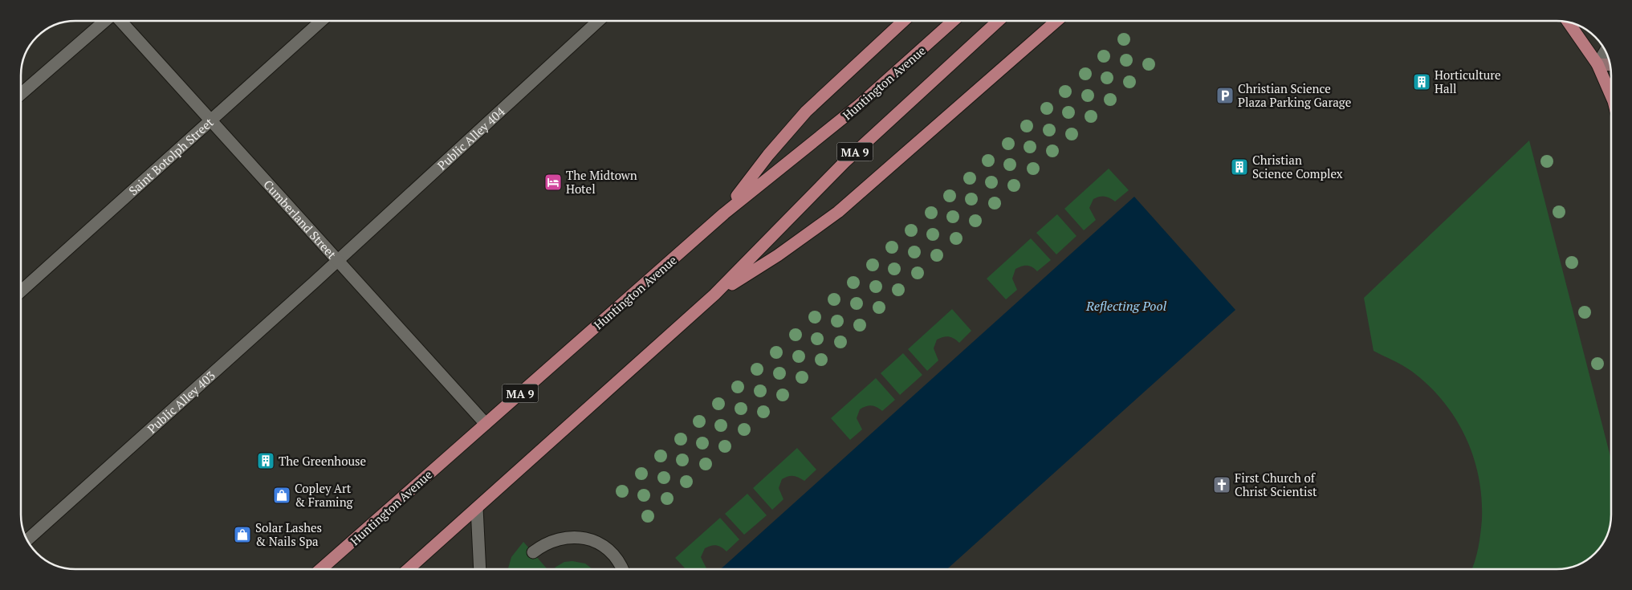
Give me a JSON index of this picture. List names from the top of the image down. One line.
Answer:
{"streets":{"main road":["Huntington Avenue","MA 9"],"street":["Public Alley 404","Saint Botolph Street","Cumberland Street","Public Alley 403"]},"crossings":[["Huntington Avenue","Cumberland Street"],["Public Alley 404","Cumberland Street"],["Public Alley 404","Public Alley 403"],["Saint Botolph Street","Cumberland Street"],["Cumberland Street","Public Alley 403"]],"water":["Reflecting Pool"],"places":{"building":["Horticulture Hall","Christian Science Complex","The Greenhouse"],"parking":["Christian Science Plaza Parking Garage"],"hotel":["The Midtown Hotel"],"church":["First Church of Christ Scientist"],"shop":["Copley Art & Framing","Solar Lashes & Nails Spa"]}}
